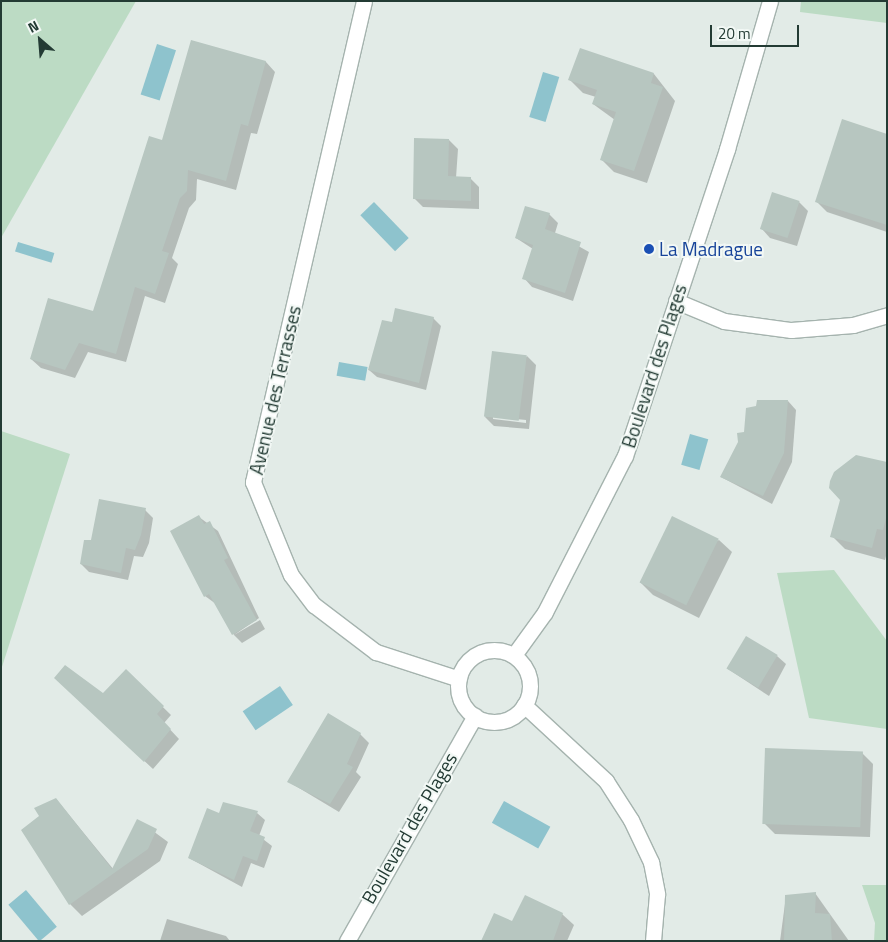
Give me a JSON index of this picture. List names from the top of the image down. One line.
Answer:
{"streets":{"street":["Boulevard des Plages","Avenue des Terrasses"]},"crossings":[["Boulevard des Plages","Avenue des Terrasses"]],"places":["La Madrague"],"scale_bar":"20 m","north":"top left"}
